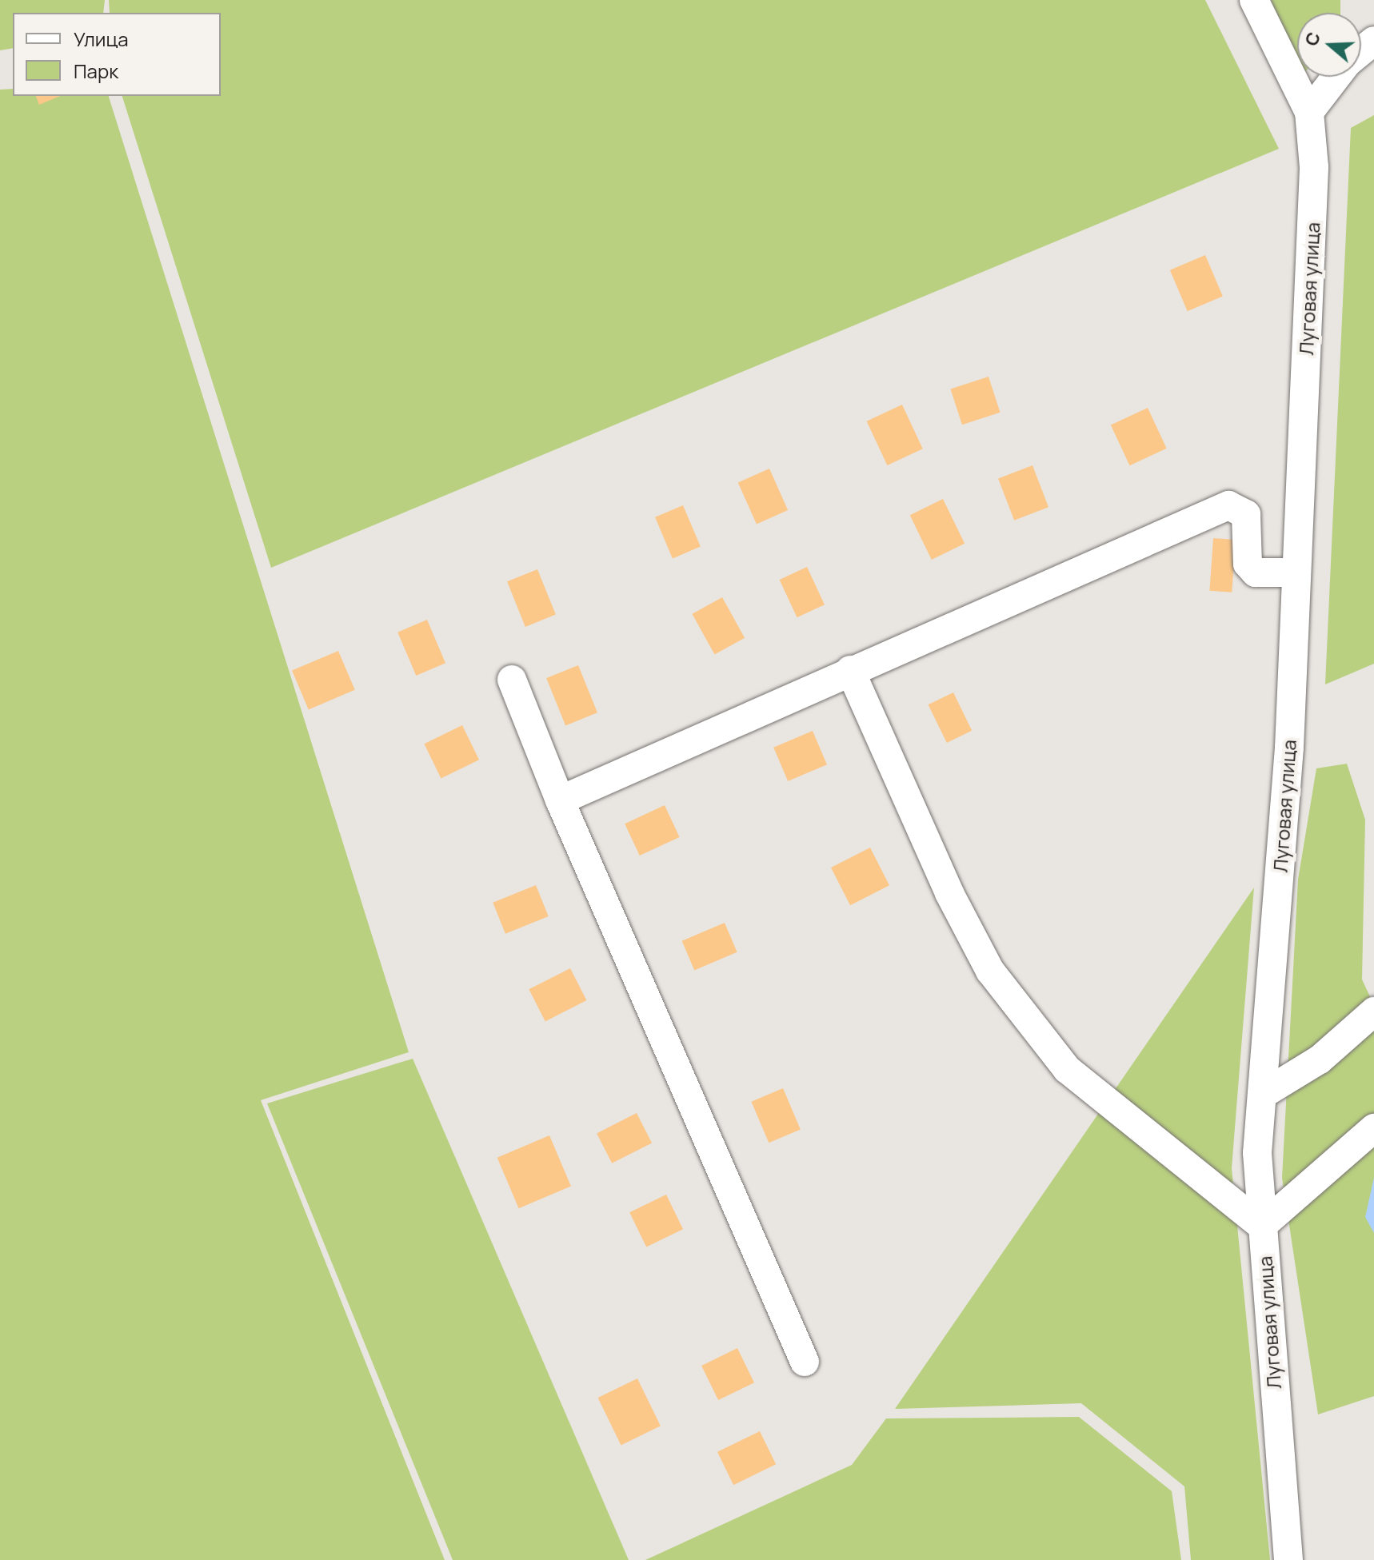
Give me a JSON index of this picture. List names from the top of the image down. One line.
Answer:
{"streets":{"lane":["Луговая улица"]},"legend":["Улица","Парк"],"north":"left"}
